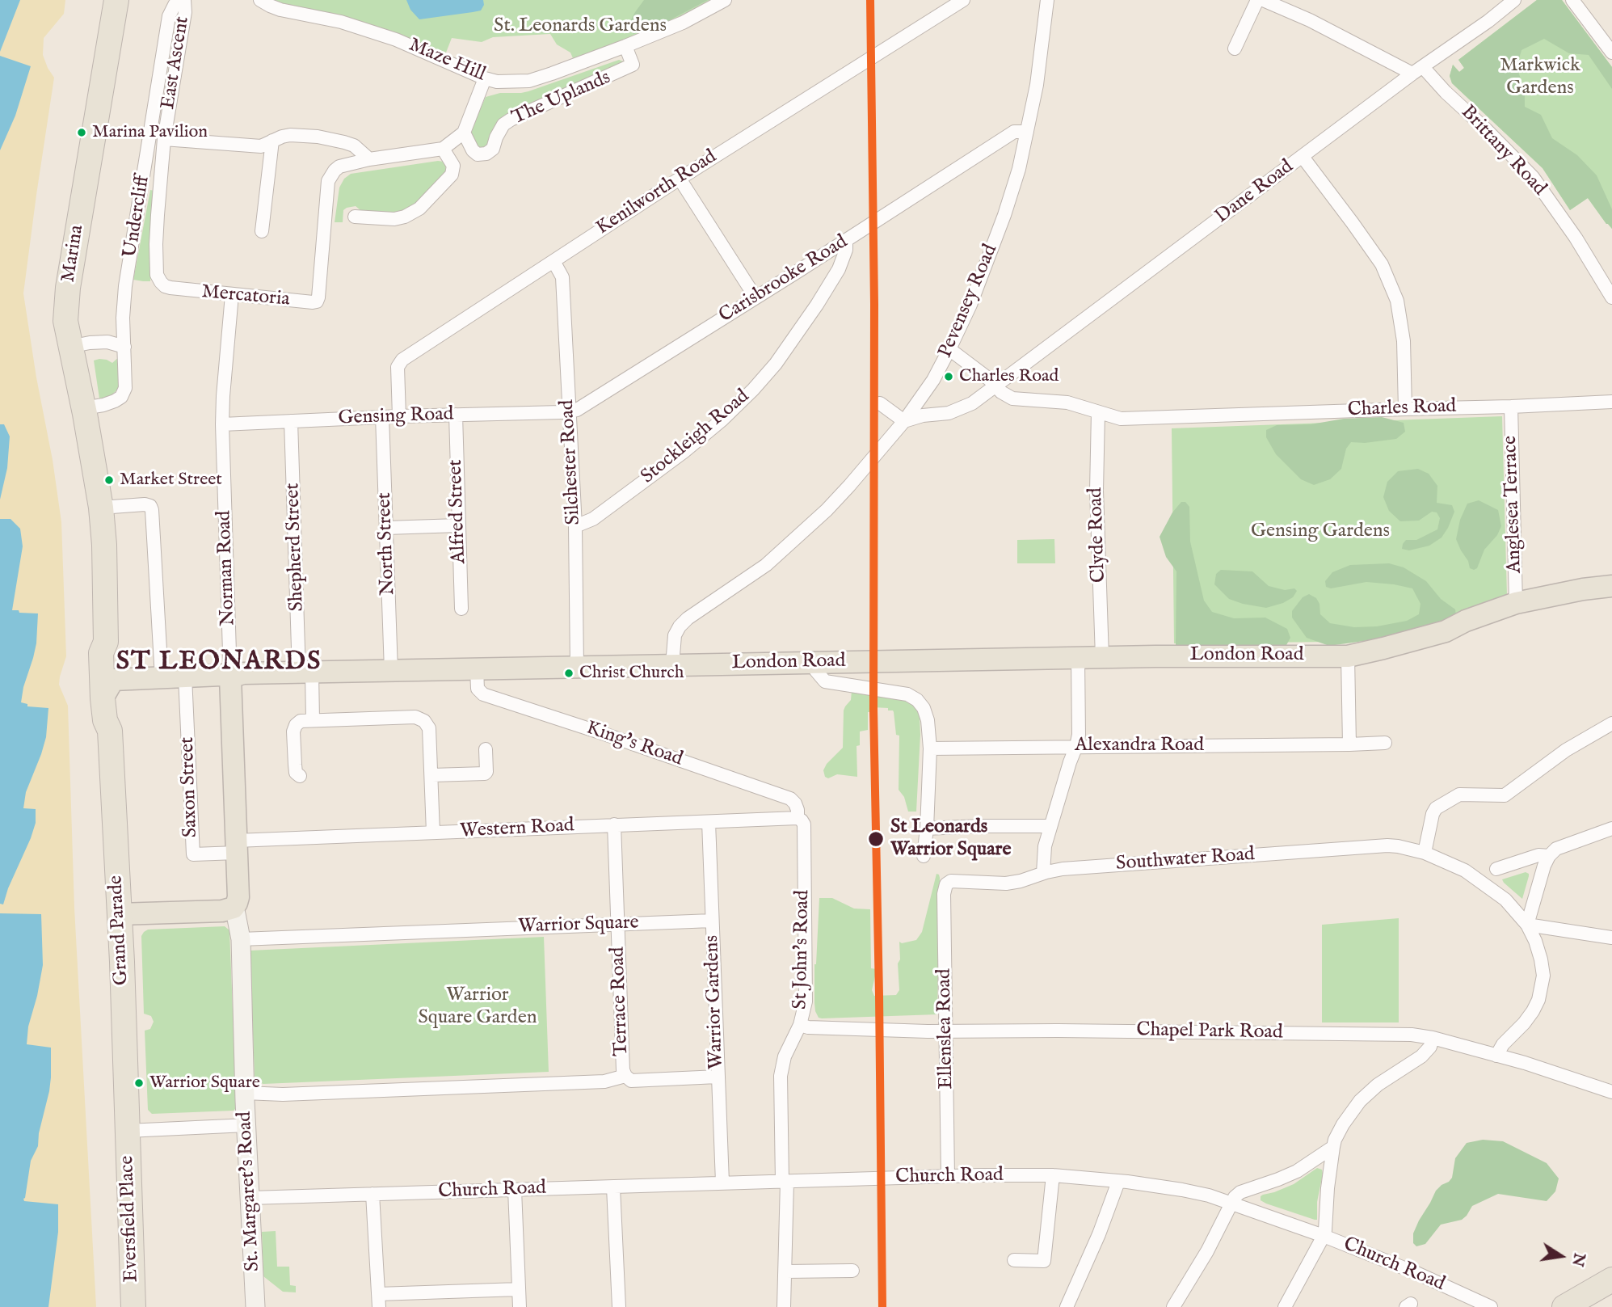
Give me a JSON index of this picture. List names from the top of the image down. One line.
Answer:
{"streets":{"highway":["Marina","Grand Parade","Eversfield Place"],"main road":["Norman Road","London Road"],"street":["Maze Hill","East Ascent","The Uplands","Brittany Road","Dane Road","Kenilworth Road","Undercliff","Carisbrooke Road","Mercatoria","Pevensey Road","Charles Road","Gensing Road","Stockleigh Road","Silchester Road","Anglesea Terrace","Alfred Street","Clyde Road","North Street","Shepherd Street","King's Road","Alexandra Road","Saxon Street","Western Road","Southwater Road","Warrior Square","St John's Road","Terrace Road","Warrior Gardens","Ellenslea Road","Chapel Park Road","Church Road","St. Margaret's Road"]},"crossings":[["Maze Hill","The Uplands"],["East Ascent","Mercatoria"],["Brittany Road","Dane Road"],["Dane Road","Charles Road"],["Kenilworth Road","Gensing Road"],["Kenilworth Road","Silchester Road"],["Undercliff","Marina"],["Marina","Grand Parade"],["Carisbrooke Road","Pevensey Road"],["Carisbrooke Road","Gensing Road"],["Carisbrooke Road","Stockleigh Road"],["Carisbrooke Road","Silchester Road"],["Mercatoria","Norman Road"],["Pevensey Road","Charles Road"],["Pevensey Road","London Road"],["Charles Road","Anglesea Terrace"],["Charles Road","Clyde Road"],["Gensing Road","Silchester Road"],["Gensing Road","Alfred Street"],["Gensing Road","North Street"],["Gensing Road","Shepherd Street"],["Gensing Road","Norman Road"],["Stockleigh Road","Silchester Road"],["Silchester Road","London Road"],["Anglesea Terrace","London Road"],["Clyde Road","London Road"],["North Street","London Road"],["Shepherd Street","London Road"],["Norman Road","London Road"],["Norman Road","Saxon Street"],["Norman Road","Western Road"],["Norman Road","St. Margaret's Road"],["London Road","King's Road"],["London Road","Saxon Street"],["London Road","Grand Parade"],["King's Road","Western Road"],["King's Road","St John's Road"],["Saxon Street","Western Road"],["Western Road","St John's Road"],["Western Road","Terrace Road"],["Western Road","Warrior Gardens"],["Southwater Road","Ellenslea Road"],["Southwater Road","Chapel Park Road"],["Warrior Square","Terrace Road"],["Warrior Square","Warrior Gardens"],["Warrior Square","St. Margaret's Road"],["Grand Parade","Eversfield Place"],["St John's Road","Chapel Park Road"],["St John's Road","Church Road"],["Warrior Gardens","Church Road"],["Ellenslea Road","Chapel Park Road"],["Ellenslea Road","Church Road"],["Church Road","St. Margaret's Road"]],"districts":["ST LEONARDS"],"parks":["St. Leonards Gardens","Markwick Gardens","Gensing Gardens","Warrior Square Garden"],"places":["Marina Pavilion","Charles Road","Market Street","Christ Church","St Leonards Warrior Square","Warrior Square"],"north":"right"}
